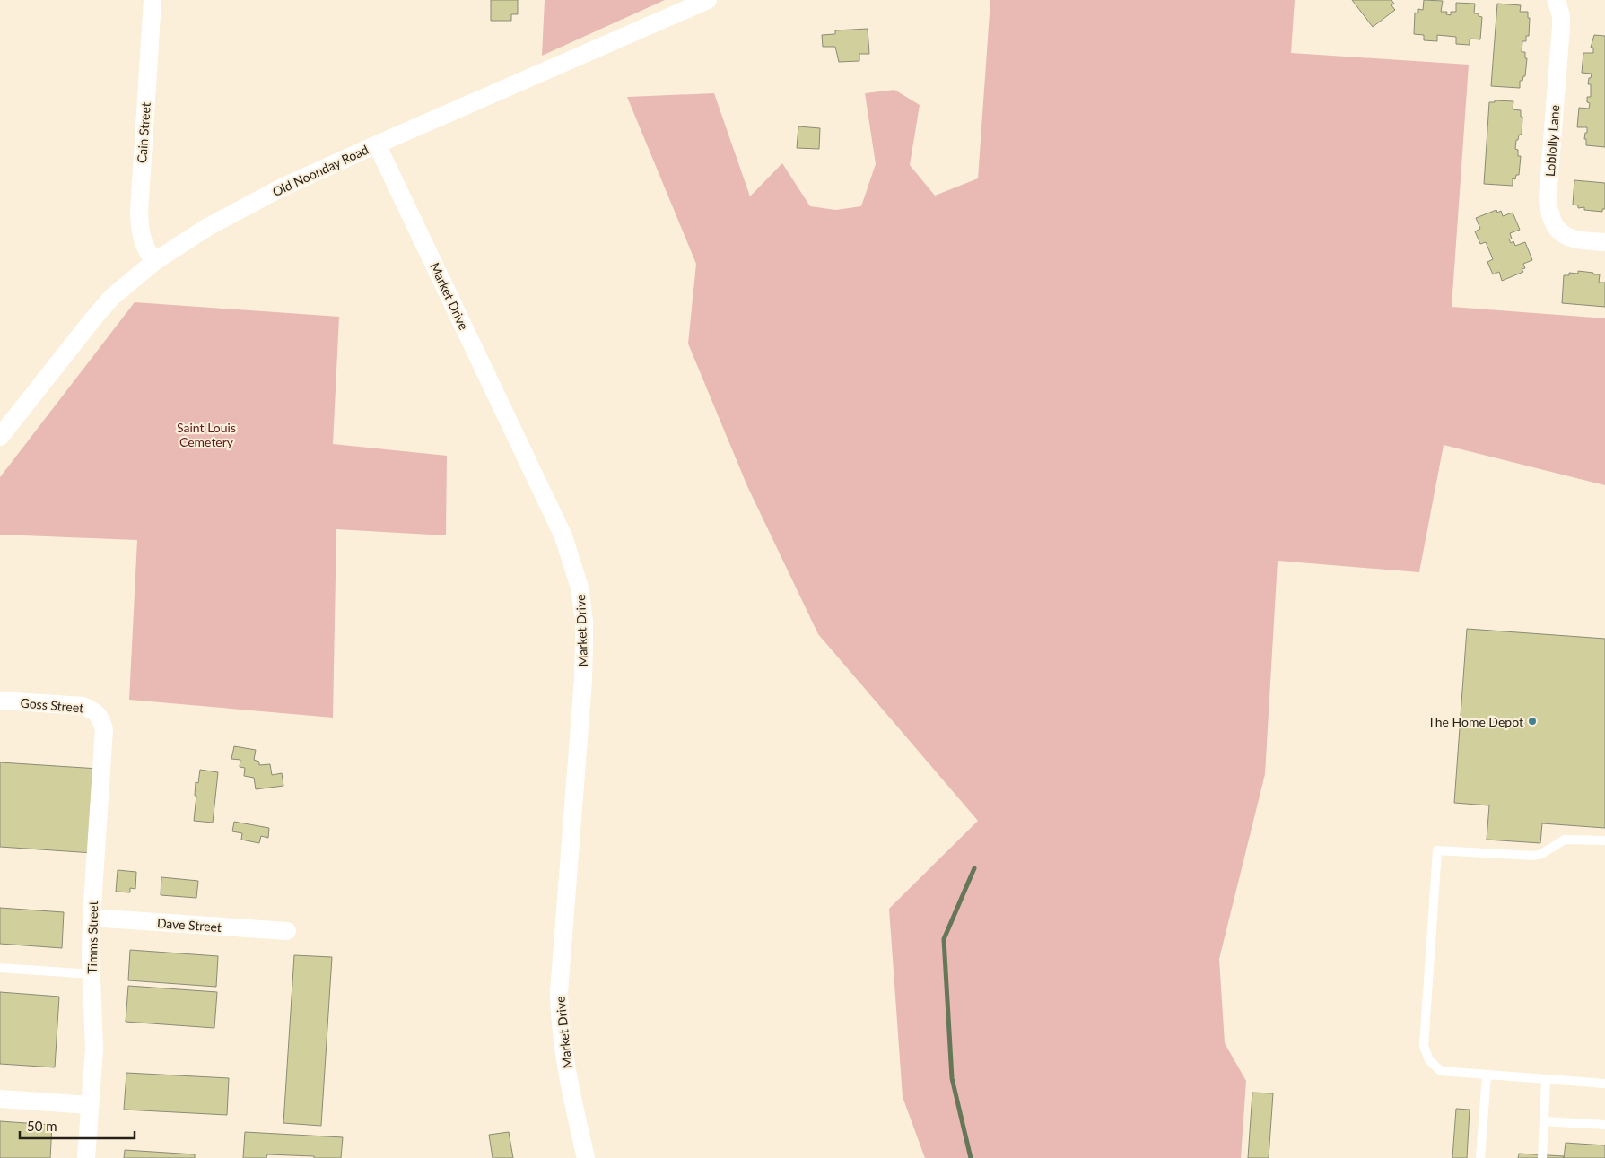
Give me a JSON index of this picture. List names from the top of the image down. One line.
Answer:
{"streets":{"street":["Cain Street","Loblolly Lane","Old Noonday Road","Market Drive","Goss Street","Dave Street","Timms Street"]},"crossings":[["Cain Street","Old Noonday Road"],["Old Noonday Road","Market Drive"],["Goss Street","Timms Street"],["Dave Street","Timms Street"]],"parks":["Saint Louis Cemetery"],"places":["The Home Depot"],"scale_bar":"50 m"}
